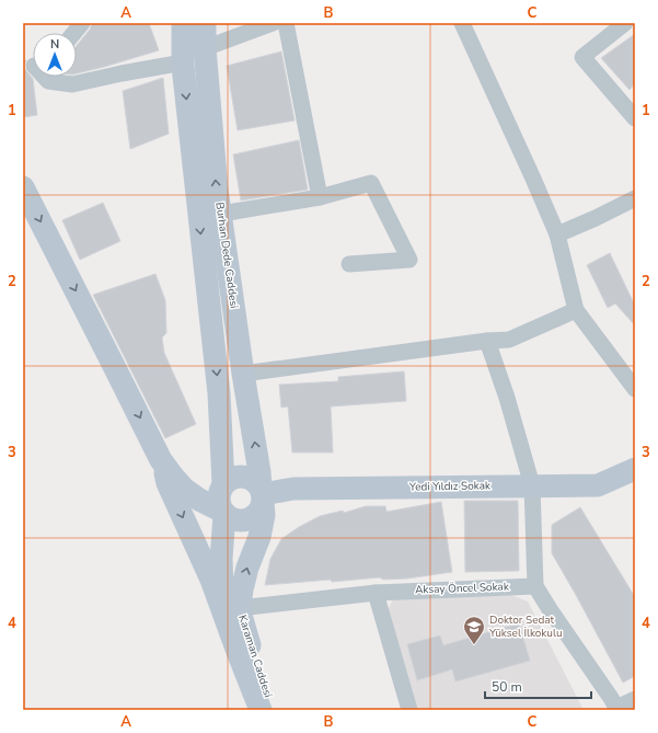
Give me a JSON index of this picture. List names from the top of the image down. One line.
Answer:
{"streets":{"main road":["Burhan Dede Caddesi","Yedi Yıldız Sokak","Karaman Caddesi"],"street":["Aksay Öncel Sokak"]},"crossings":[["Burhan Dede Caddesi","Yedi Yıldız Sokak"],["Burhan Dede Caddesi","Karaman Caddesi"],["Yedi Yıldız Sokak","Karaman Caddesi"],["Aksay Öncel Sokak","Karaman Caddesi"]],"places":{"school or university":["Doktor Sedat Yüksel İlkokulu"]},"scale_bar":"50 m","north":"top","grid":{"columns":["A","B","C"],"rows":["1","2","3","4"]}}
